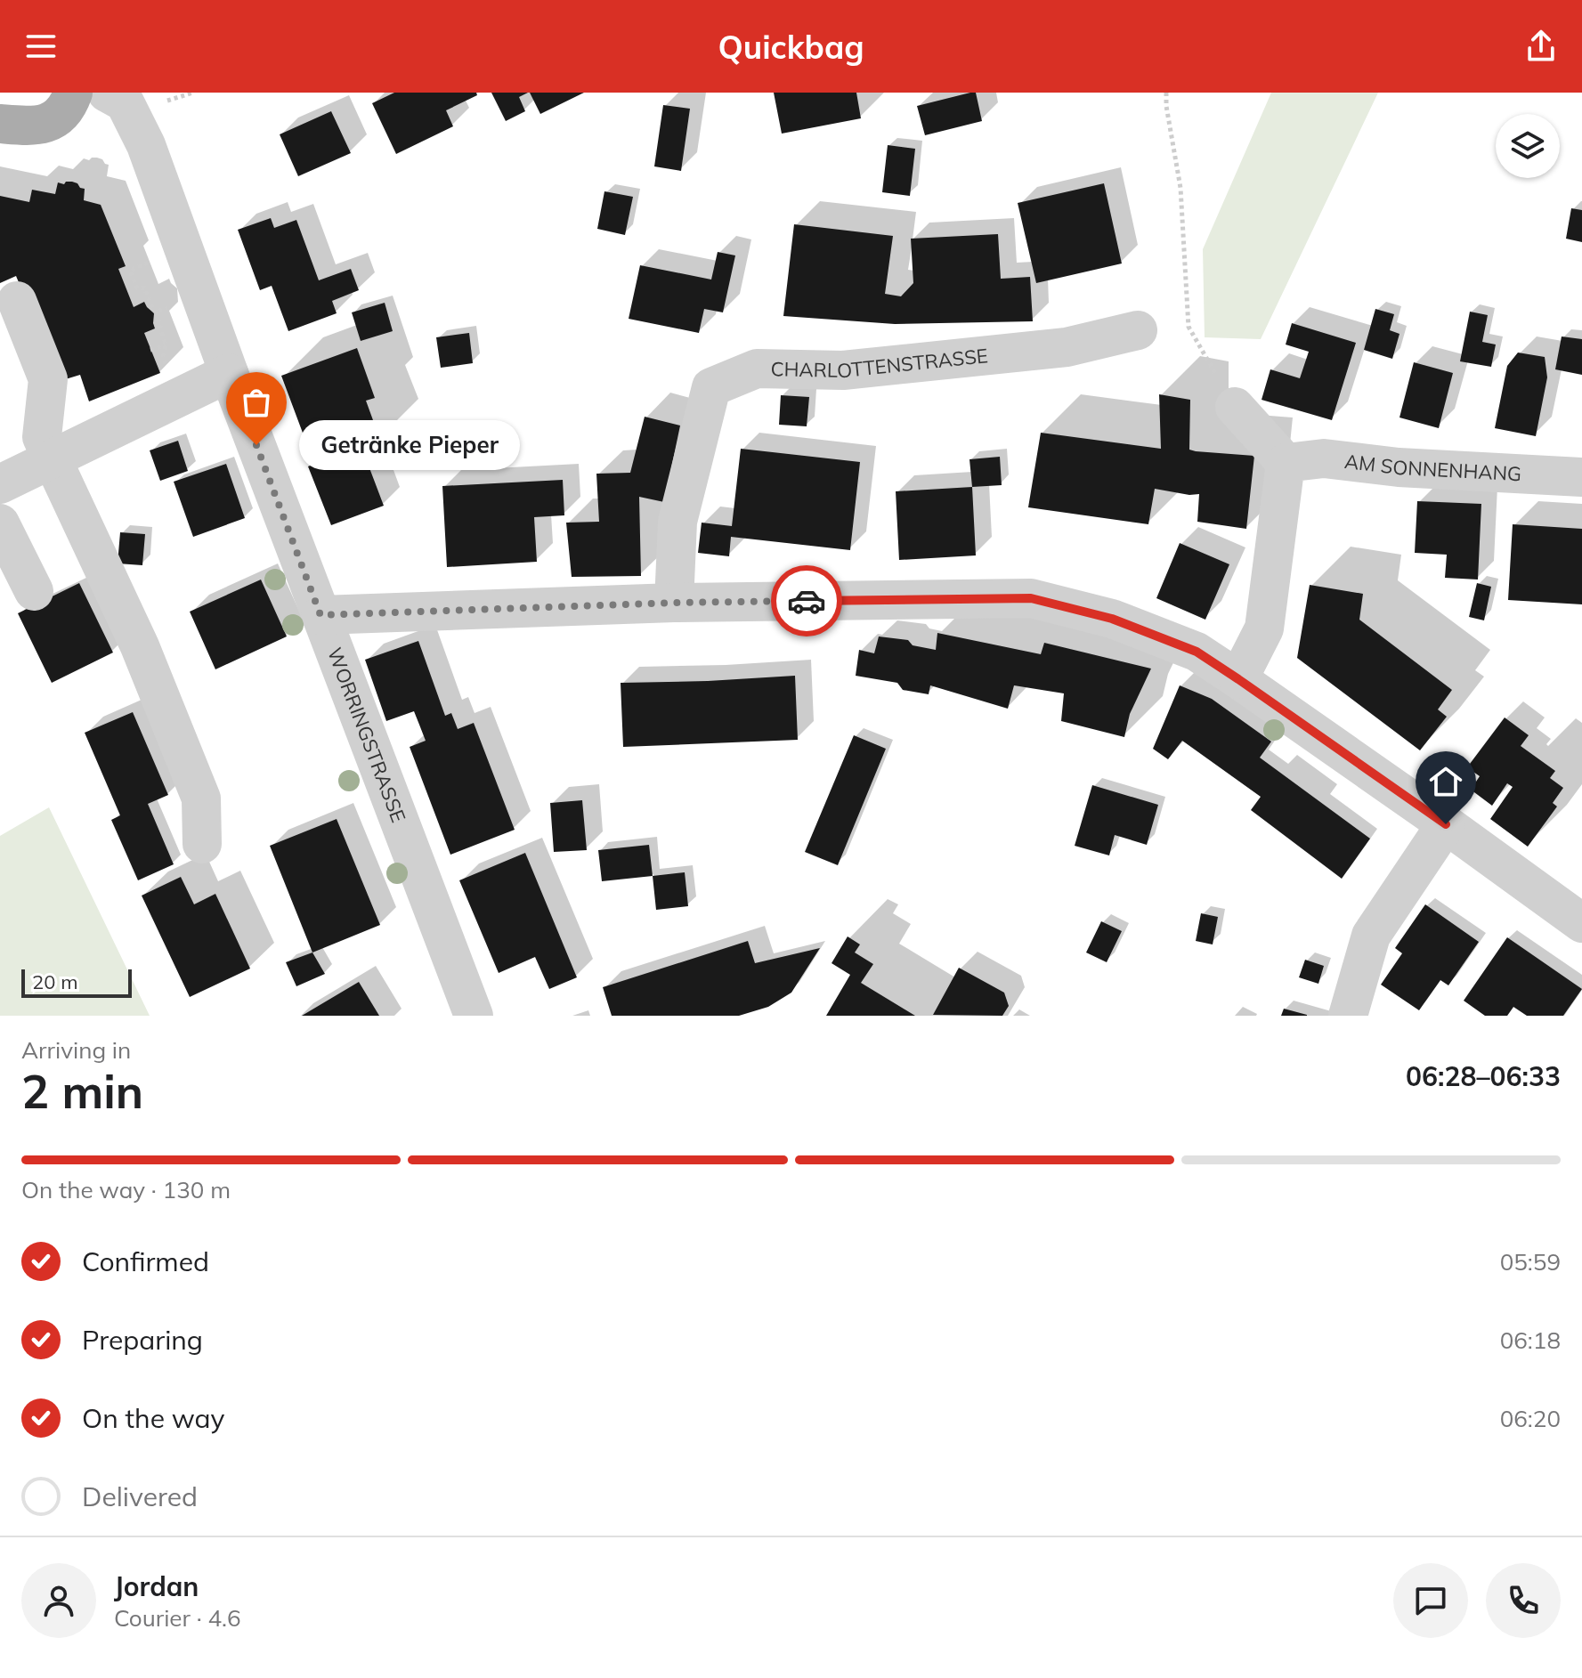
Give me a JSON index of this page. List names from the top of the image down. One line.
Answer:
{"streets":{"street":["CHARLOTTENSTRASSE","AM SONNENHANG","WORRINGSTRASSE"]},"places":["Getränke Pieper"],"scale_bar":"20 m","page":{"header":"Quickbag","bubble":"Getränke Pieper","scale":"20 m","heading":["2 min","Arriving in","06:28–06:33"],"panel":["Jordan","Courier · 4.6"],"bar":"On the way · 130 m","list":[["Confirmed","05:59"],["Preparing","06:18"],["On the way","06:20"],"Delivered"]}}
